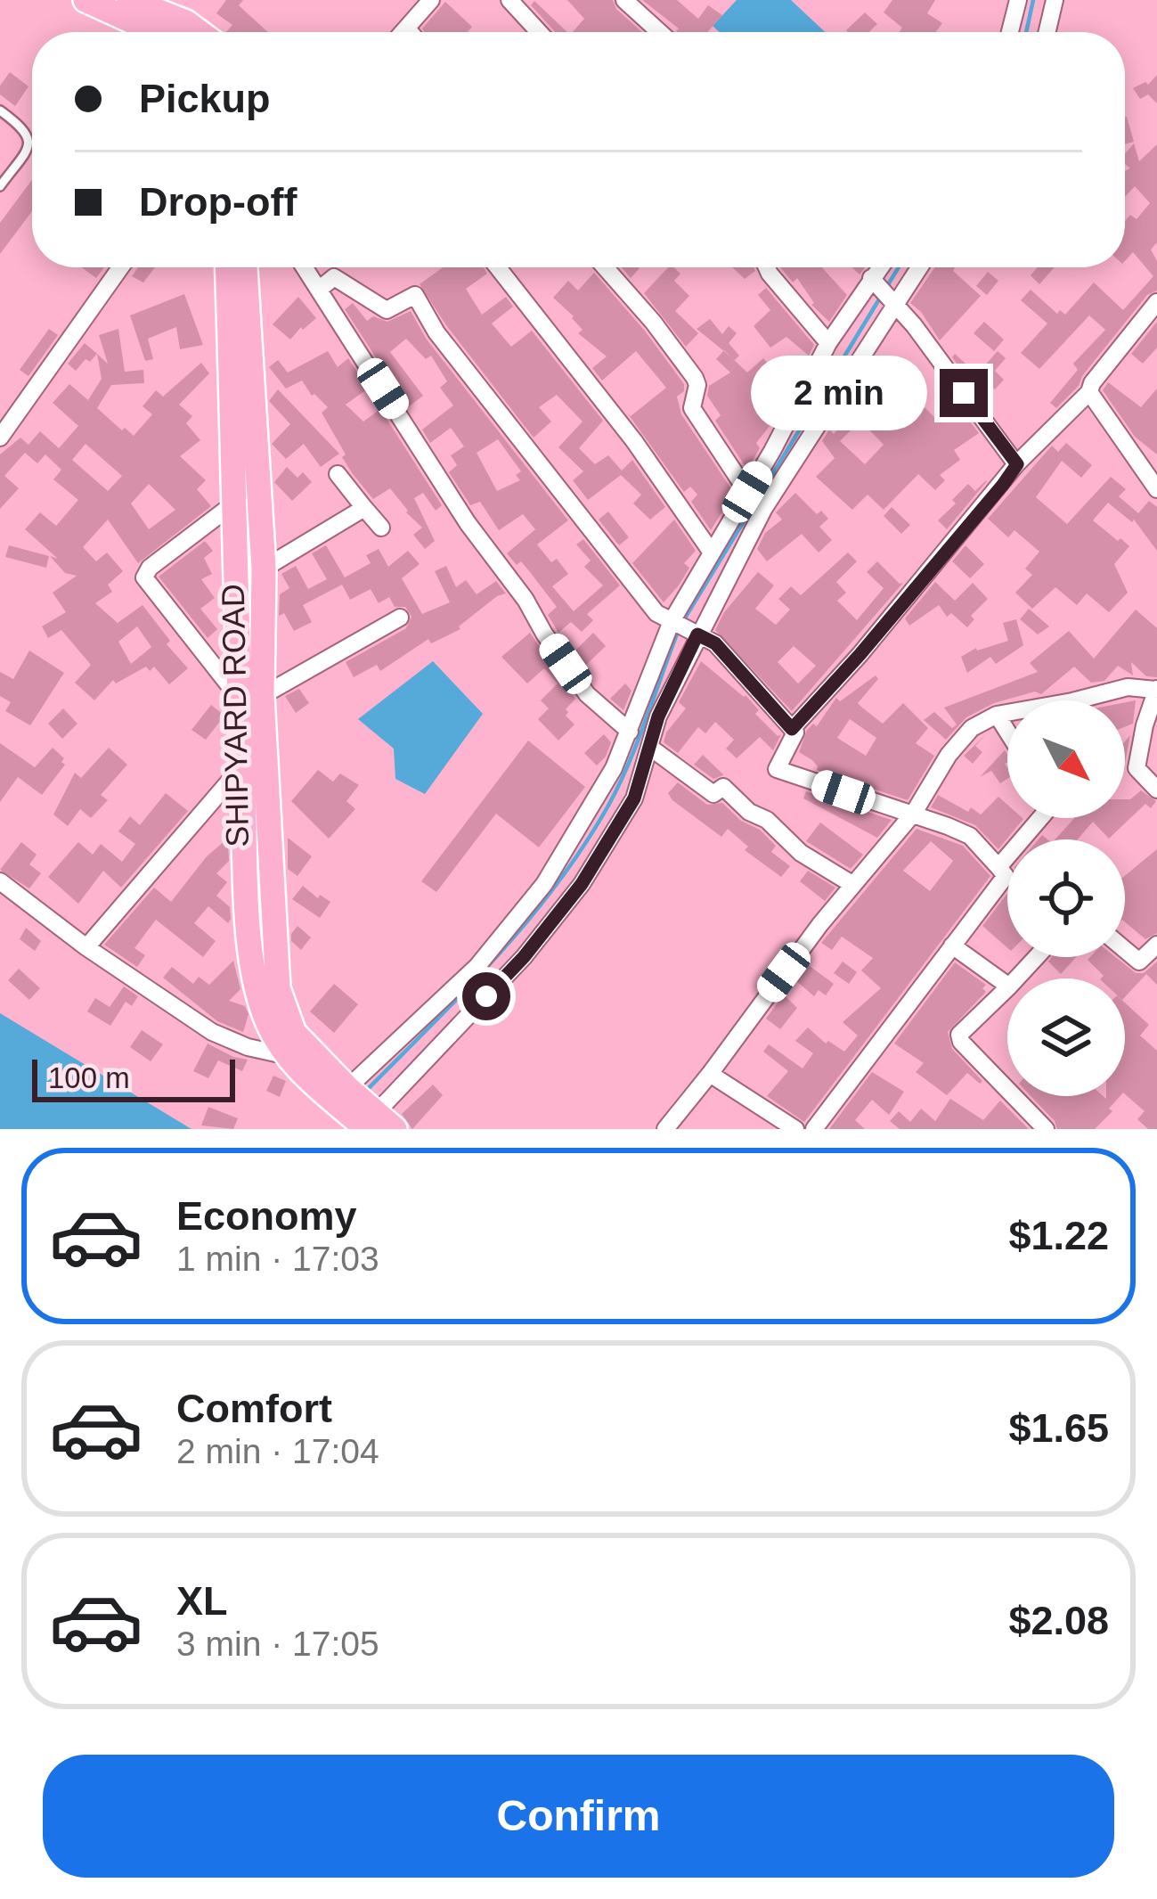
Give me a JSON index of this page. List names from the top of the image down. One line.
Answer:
{"streets":{"main road":["SHIPYARD ROAD"]},"scale_bar":"100 m","north":"bottom right","page":{"banner":["Pickup","Drop-off"],"bubble":"2 min","scale":"100 m","list":[{"name":"Economy","note":"1 min · 17:03","value":"$1.22"},{"name":"Comfort","note":"2 min · 17:04","value":"$1.65"},{"name":"XL","note":"3 min · 17:05","value":"$2.08"}],"buttons":"Confirm"}}
